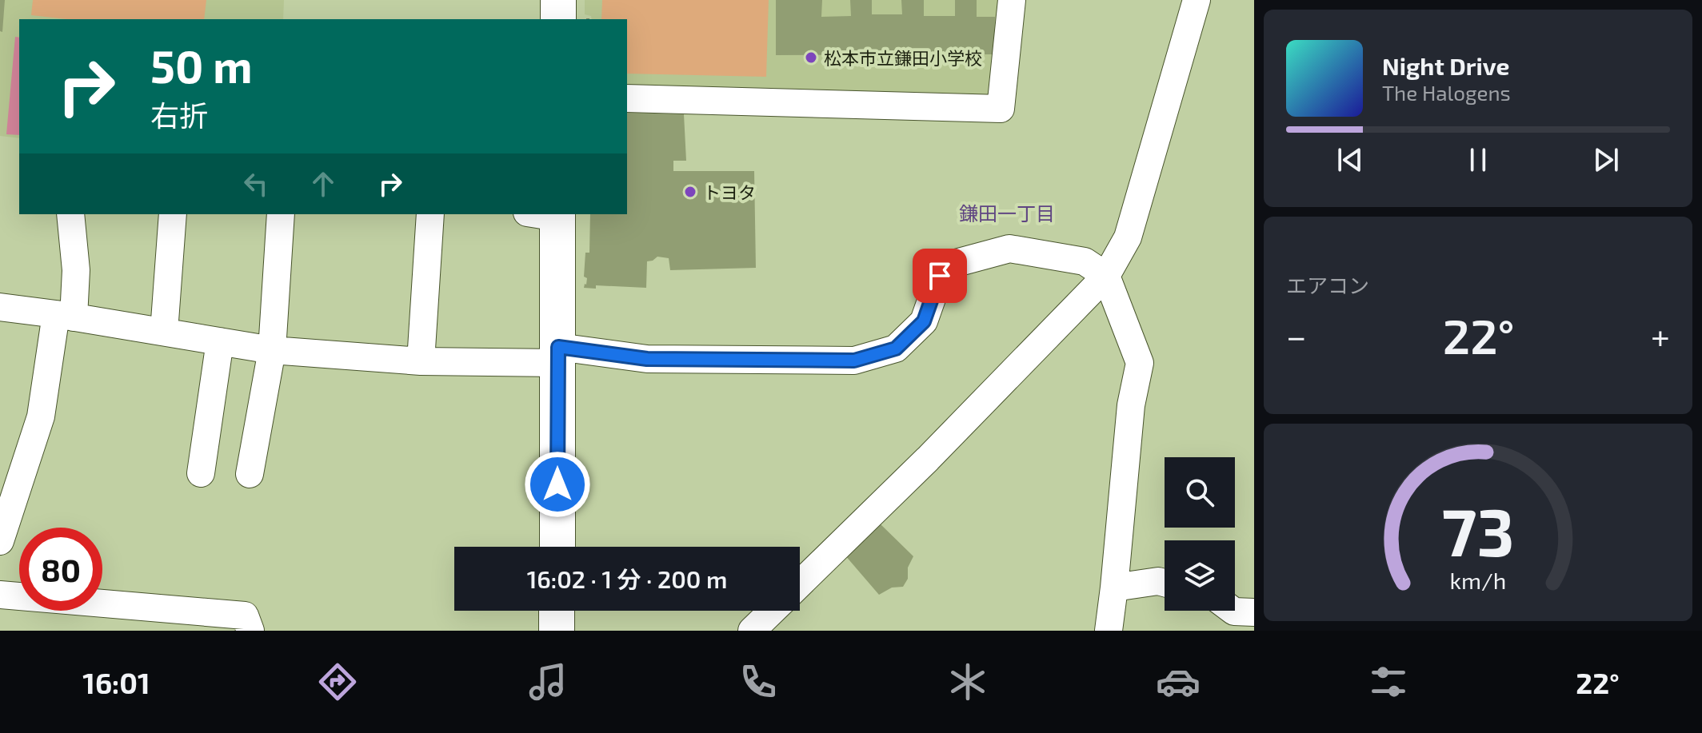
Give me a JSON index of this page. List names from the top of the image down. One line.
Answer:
{"districts":["鎌田一丁目"],"places":["松本市立鎌田小学校","トヨタ"],"page":{"turn":["50 m","右折"],"song":["Night Drive","The Halogens"],"tile":"エアコン","heat":["−","22°","+"],"limit":"80","trip":"16:02 · 1 分 · 200 m","tabs":["16:01","22°"],"gauge":["73","km/h"]}}
